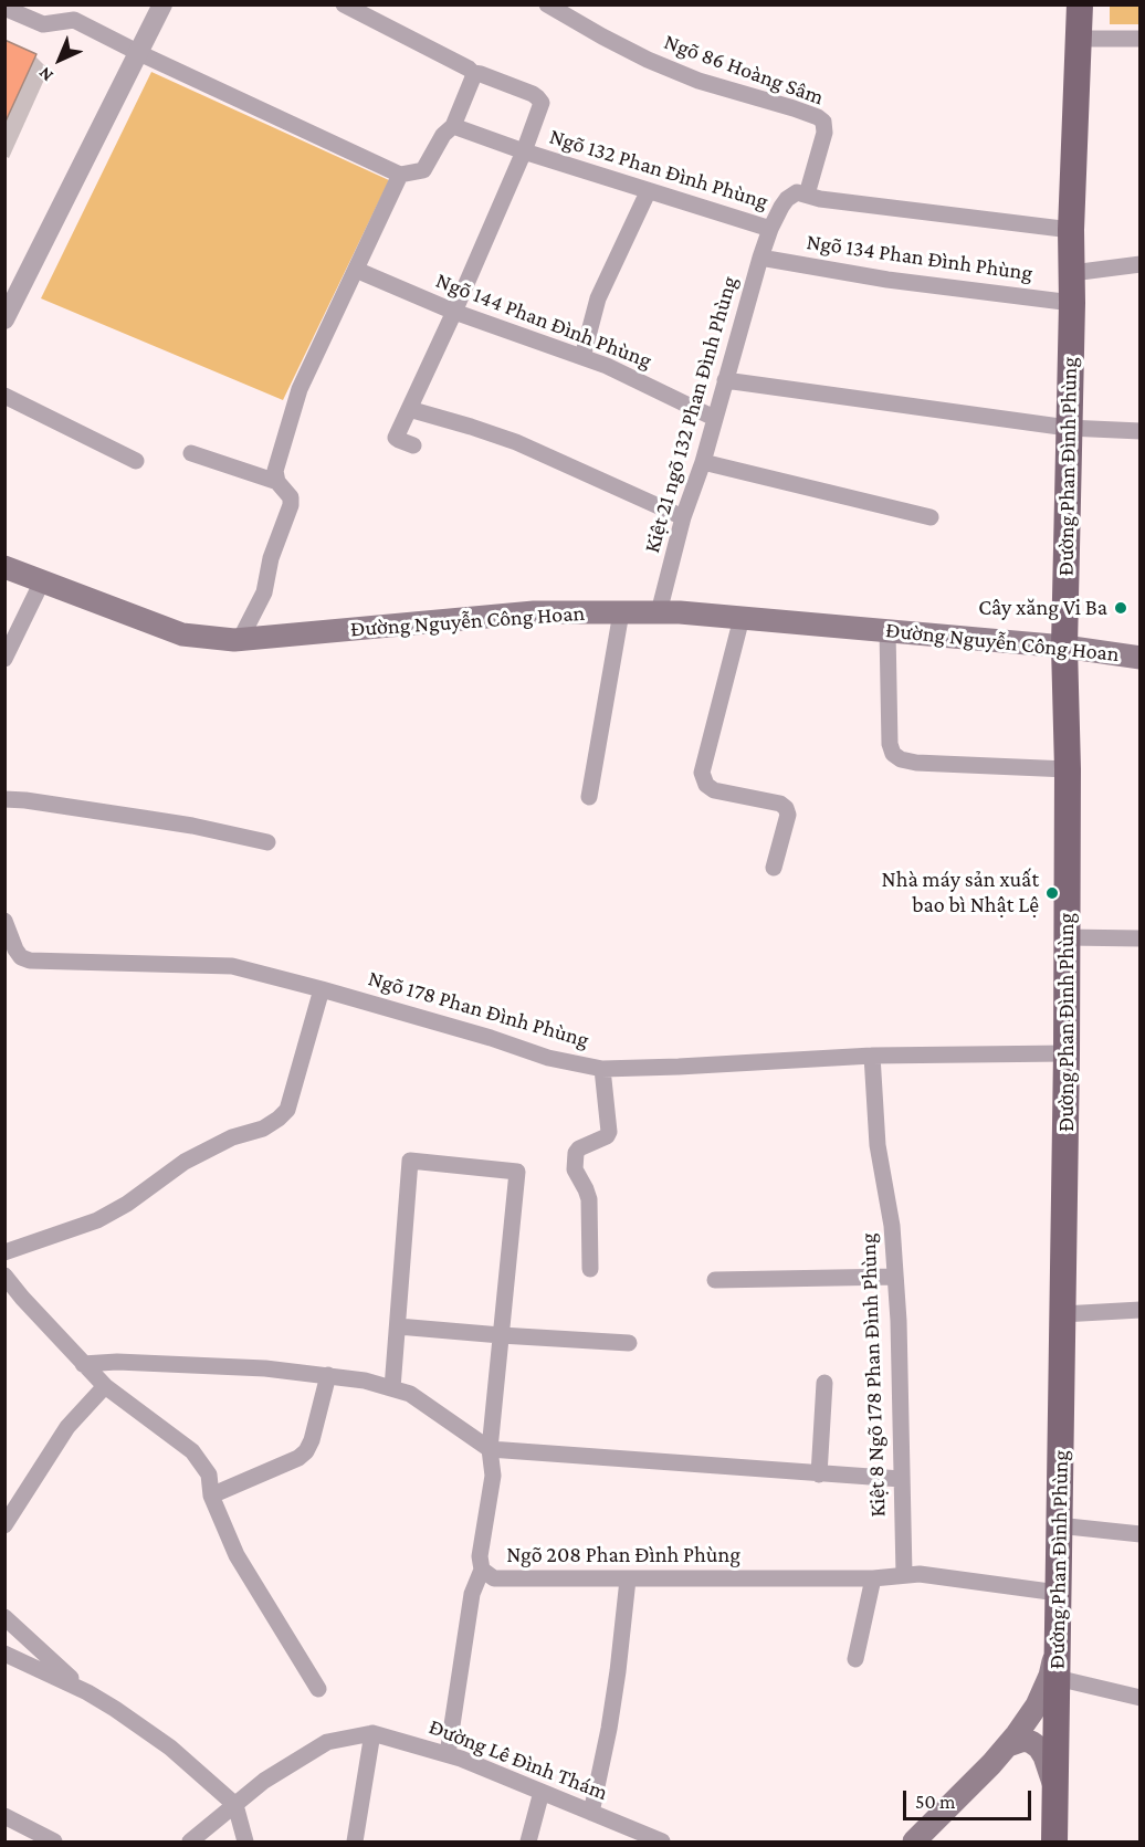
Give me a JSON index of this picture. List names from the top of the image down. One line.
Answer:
{"streets":{"main road":["Đường Phan Đình Phùng","Đường Nguyễn Công Hoan"],"street":["Ngõ 86 Hoàng Sâm","Ngõ 132 Phan Đình Phùng","Ngõ 134 Phan Đình Phùng","Ngõ 144 Phan Đình Phùng","Kiệt 21 ngõ 132 Phan Đình Phùng","Ngõ 178 Phan Đình Phùng","Kiệt 8 Ngõ 178 Phan Đình Phùng","Ngõ 208 Phan Đình Phùng","Đường Lê Đình Thám"]},"crossings":[["Ngõ 86 Hoàng Sâm","Ngõ 132 Phan Đình Phùng"],["Ngõ 132 Phan Đình Phùng","Kiệt 21 ngõ 132 Phan Đình Phùng"],["Ngõ 134 Phan Đình Phùng","Kiệt 21 ngõ 132 Phan Đình Phùng"],["Ngõ 134 Phan Đình Phùng","Đường Phan Đình Phùng"],["Ngõ 144 Phan Đình Phùng","Kiệt 21 ngõ 132 Phan Đình Phùng"],["Kiệt 21 ngõ 132 Phan Đình Phùng","Đường Nguyễn Công Hoan"],["Đường Phan Đình Phùng","Đường Nguyễn Công Hoan"],["Đường Phan Đình Phùng","Ngõ 178 Phan Đình Phùng"],["Đường Phan Đình Phùng","Ngõ 208 Phan Đình Phùng"],["Ngõ 178 Phan Đình Phùng","Kiệt 8 Ngõ 178 Phan Đình Phùng"],["Kiệt 8 Ngõ 178 Phan Đình Phùng","Ngõ 208 Phan Đình Phùng"]],"places":["Cây xăng Vi Ba","Nhà máy sản xuất bao bì Nhật Lệ"],"scale_bar":"50 m","north":"bottom left"}
